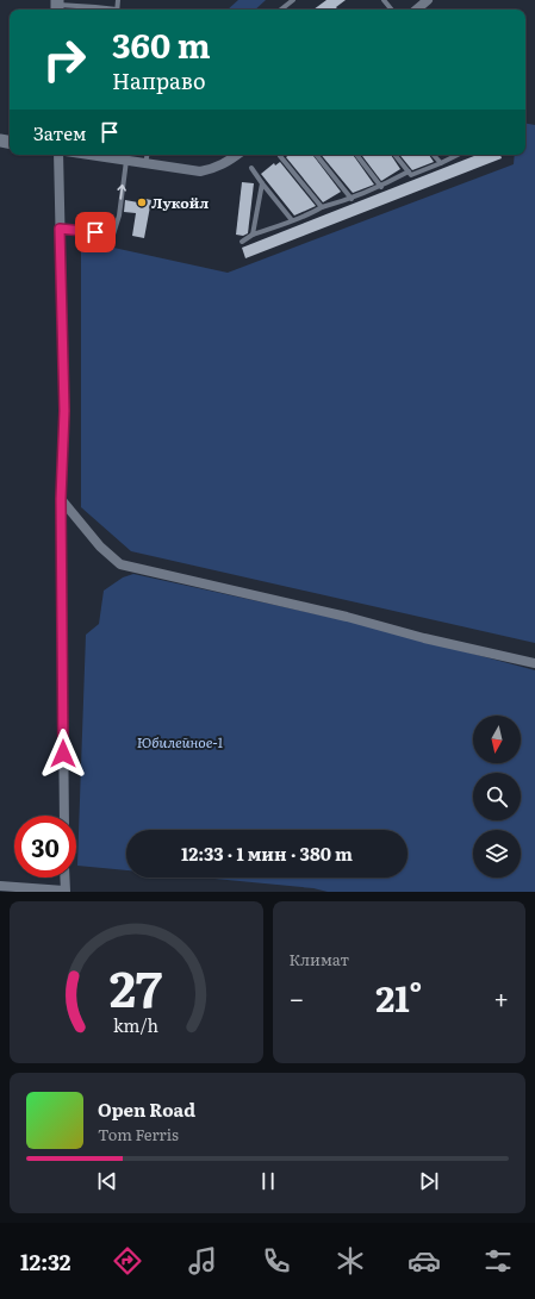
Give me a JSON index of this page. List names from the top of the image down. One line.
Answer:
{"parks":["Юбилейное-1"],"places":["Лукойл"],"north":"bottom","page":{"turn":["360 m","Направо"],"then":"Затем","limit":"30","trip":"12:33 · 1 мин · 380 m","tile":"Климат","heat":["−","21°","+"],"song":["Open Road","Tom Ferris"],"tabs":"12:32","gauge":["27","km/h"]}}
